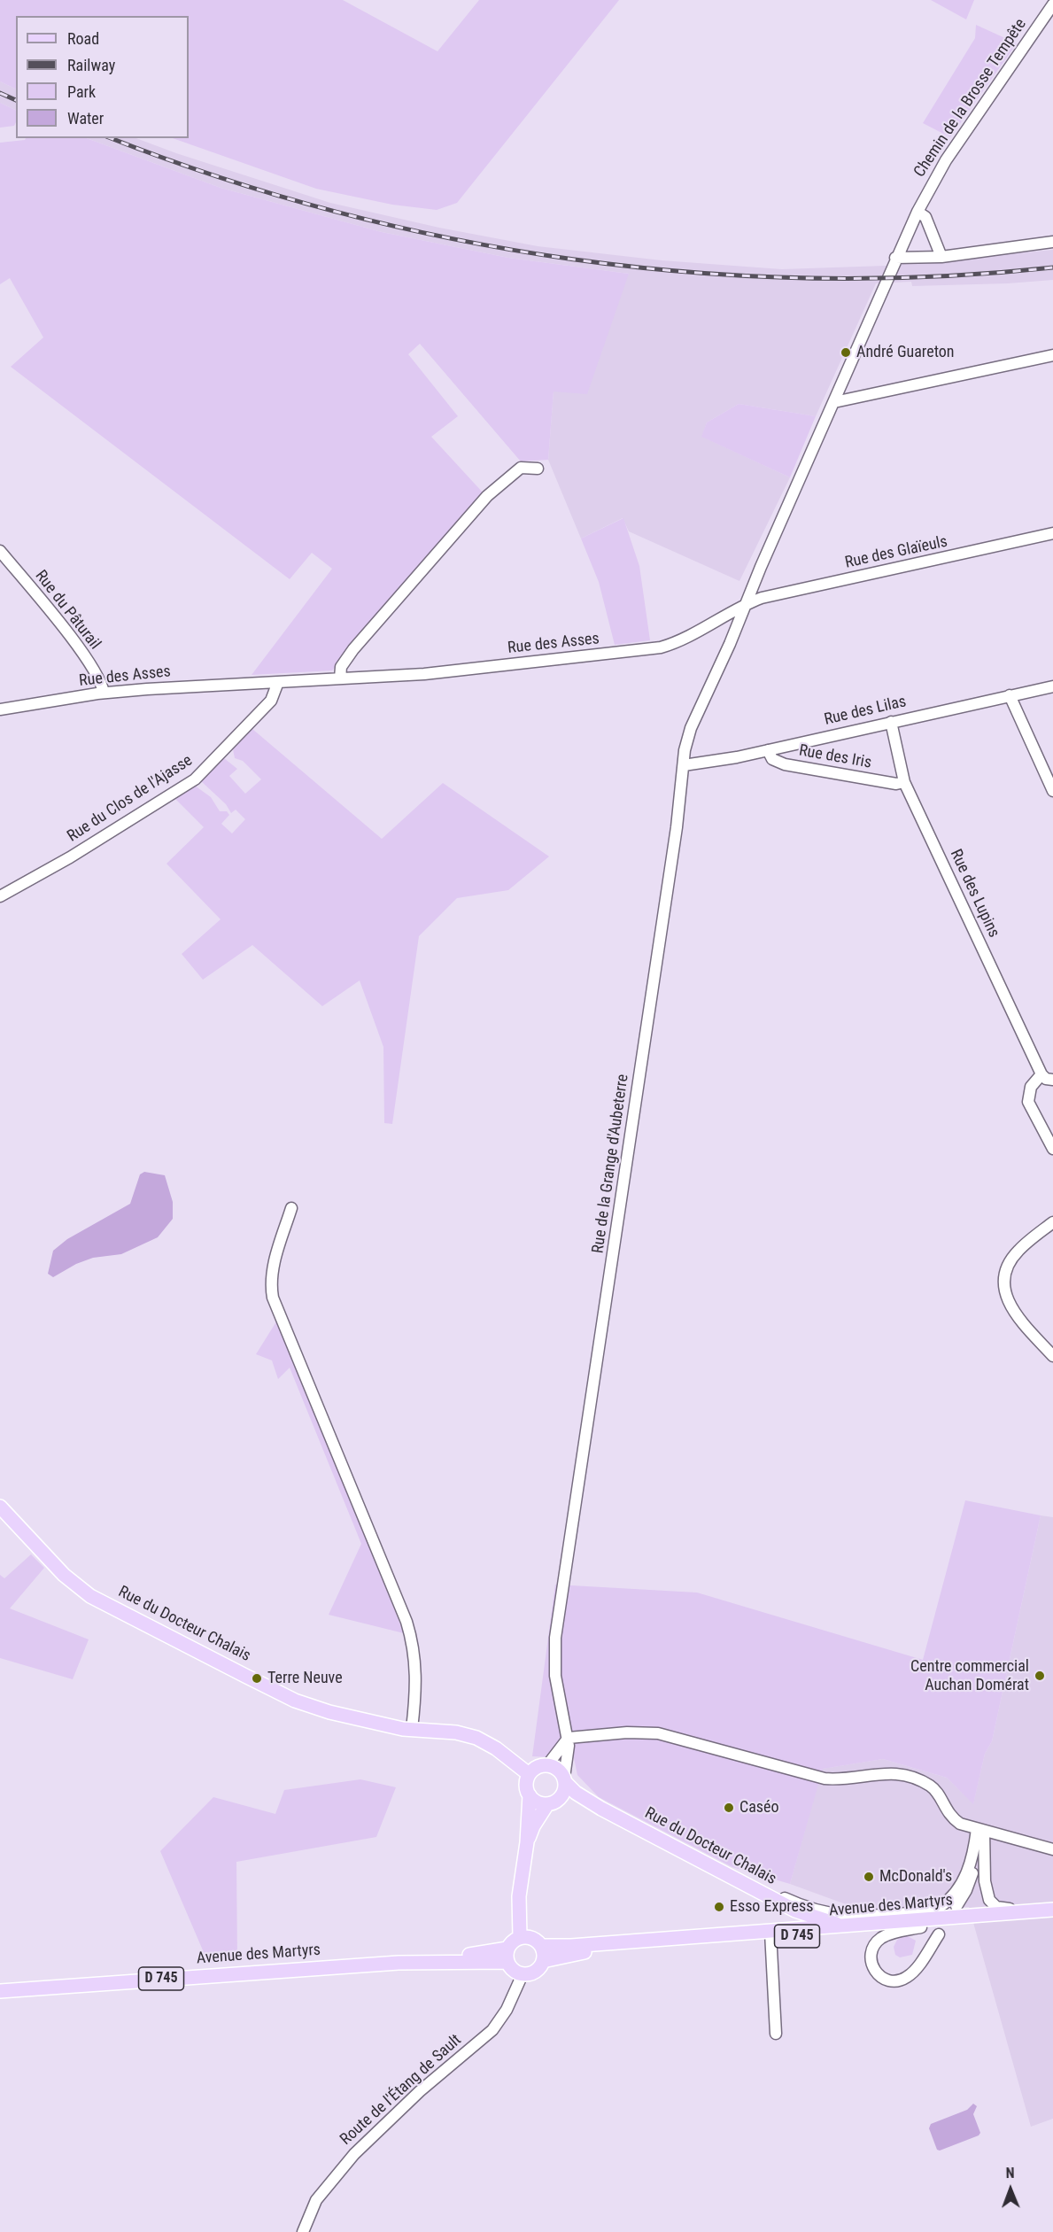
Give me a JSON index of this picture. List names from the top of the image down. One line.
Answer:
{"streets":{"main road":["Rue du Docteur Chalais","Avenue des Martyrs","D 745"],"street":["Chemin de la Brosse Tempête","Rue des Glaïeuls","Rue du Pâturail","Rue des Asses","Rue des Lilas","Rue des Iris","Rue du Clos de l'Ajasse","Rue des Lupins","Rue de la Grange d'Aubeterre","Route de l'Étang de Sault"]},"crossings":[["Rue des Glaïeuls","Rue des Asses"],["Rue des Glaïeuls","Rue de la Grange d'Aubeterre"],["Rue du Pâturail","Rue des Asses"],["Rue des Asses","Rue du Clos de l'Ajasse"],["Rue des Asses","Rue de la Grange d'Aubeterre"],["Rue des Lilas","Rue des Iris"],["Rue des Lilas","Rue des Lupins"],["Rue des Lilas","Rue de la Grange d'Aubeterre"],["Rue des Iris","Rue des Lupins"],["Rue de la Grange d'Aubeterre","Rue du Docteur Chalais"],["Rue du Docteur Chalais","Avenue des Martyrs"],["Avenue des Martyrs","Route de l'Étang de Sault"]],"places":["André Guareton","Centre commercial Auchan Domérat","Terre Neuve","Caséo","McDonald's","Esso Express"],"legend":["Road","Railway","Park","Water"],"north":"top"}
